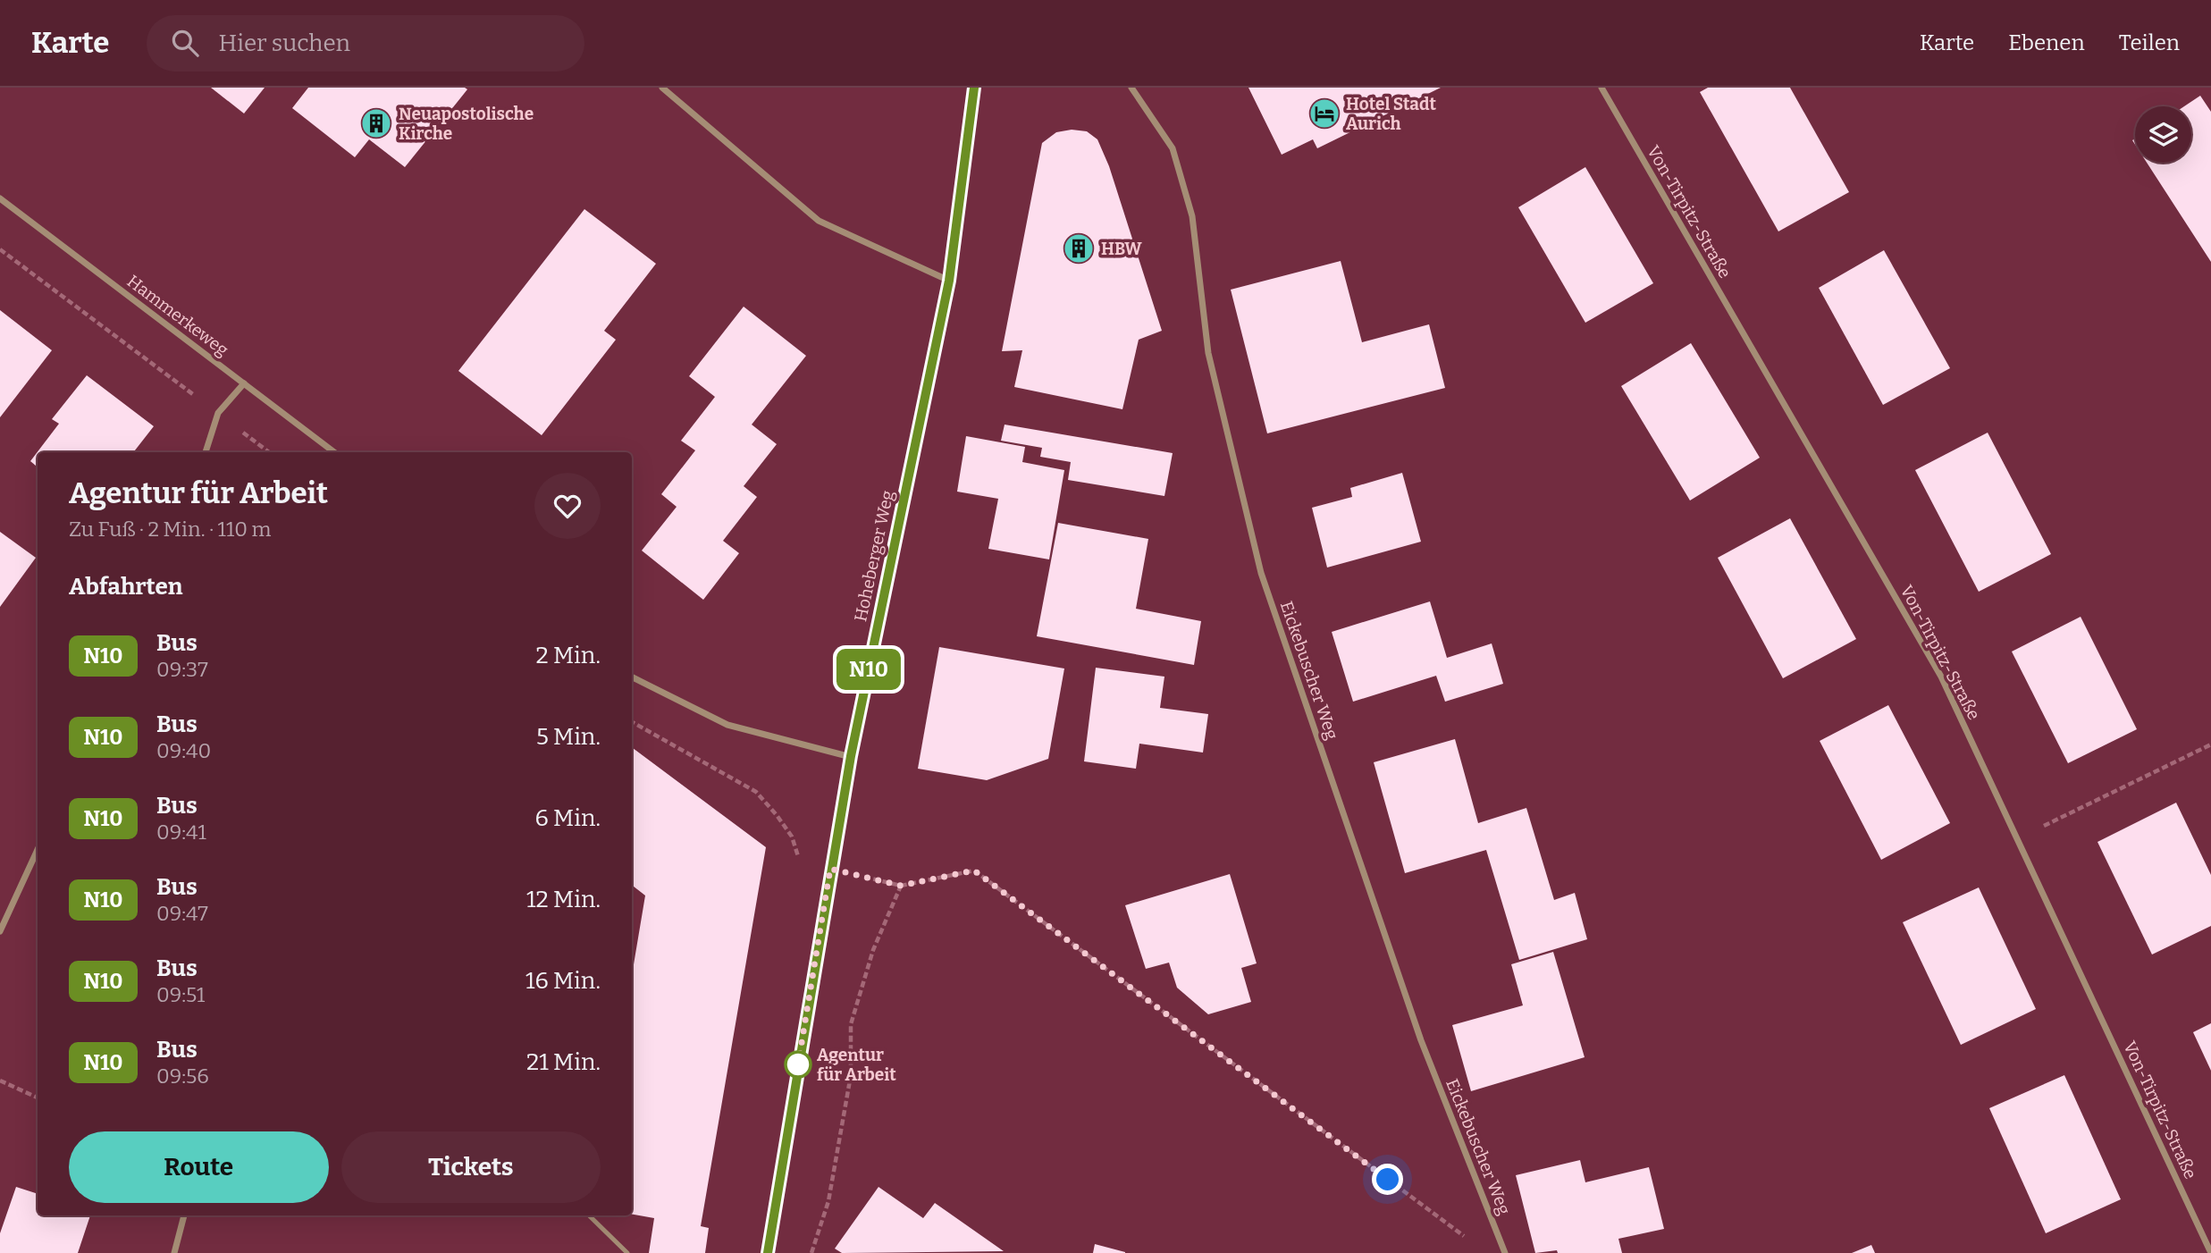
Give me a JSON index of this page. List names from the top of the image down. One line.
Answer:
{"streets":{"street":["Von-Tirpitz-Straße","Hammerkeweg","Hoheberger Weg","Eickebuscher Weg"]},"places":{"hotel":["Hotel Stadt Aurich"],"building":["Neuapostolische Kirche","HBW"],"other":["Agentur für Arbeit"]},"lines":["bus line N10"],"page":{"header":"Karte","search":"Hier suchen","nav":["Karte","Ebenen","Teilen"],"on_map":"N10","heading":[["Agentur für Arbeit","Zu Fuß · 2 Min. · 110 m"],"Abfahrten"],"list":[{"mark":"N10","name":"Bus","note":"09:37","value":"2 Min."},{"mark":"N10","name":"Bus","note":"09:40","value":"5 Min."},{"mark":"N10","name":"Bus","note":"09:41","value":"6 Min."},{"mark":"N10","name":"Bus","note":"09:47","value":"12 Min."},{"mark":"N10","name":"Bus","note":"09:51","value":"16 Min."},{"mark":"N10","name":"Bus","note":"09:56","value":"21 Min."}],"buttons":["Route","Tickets"]}}
